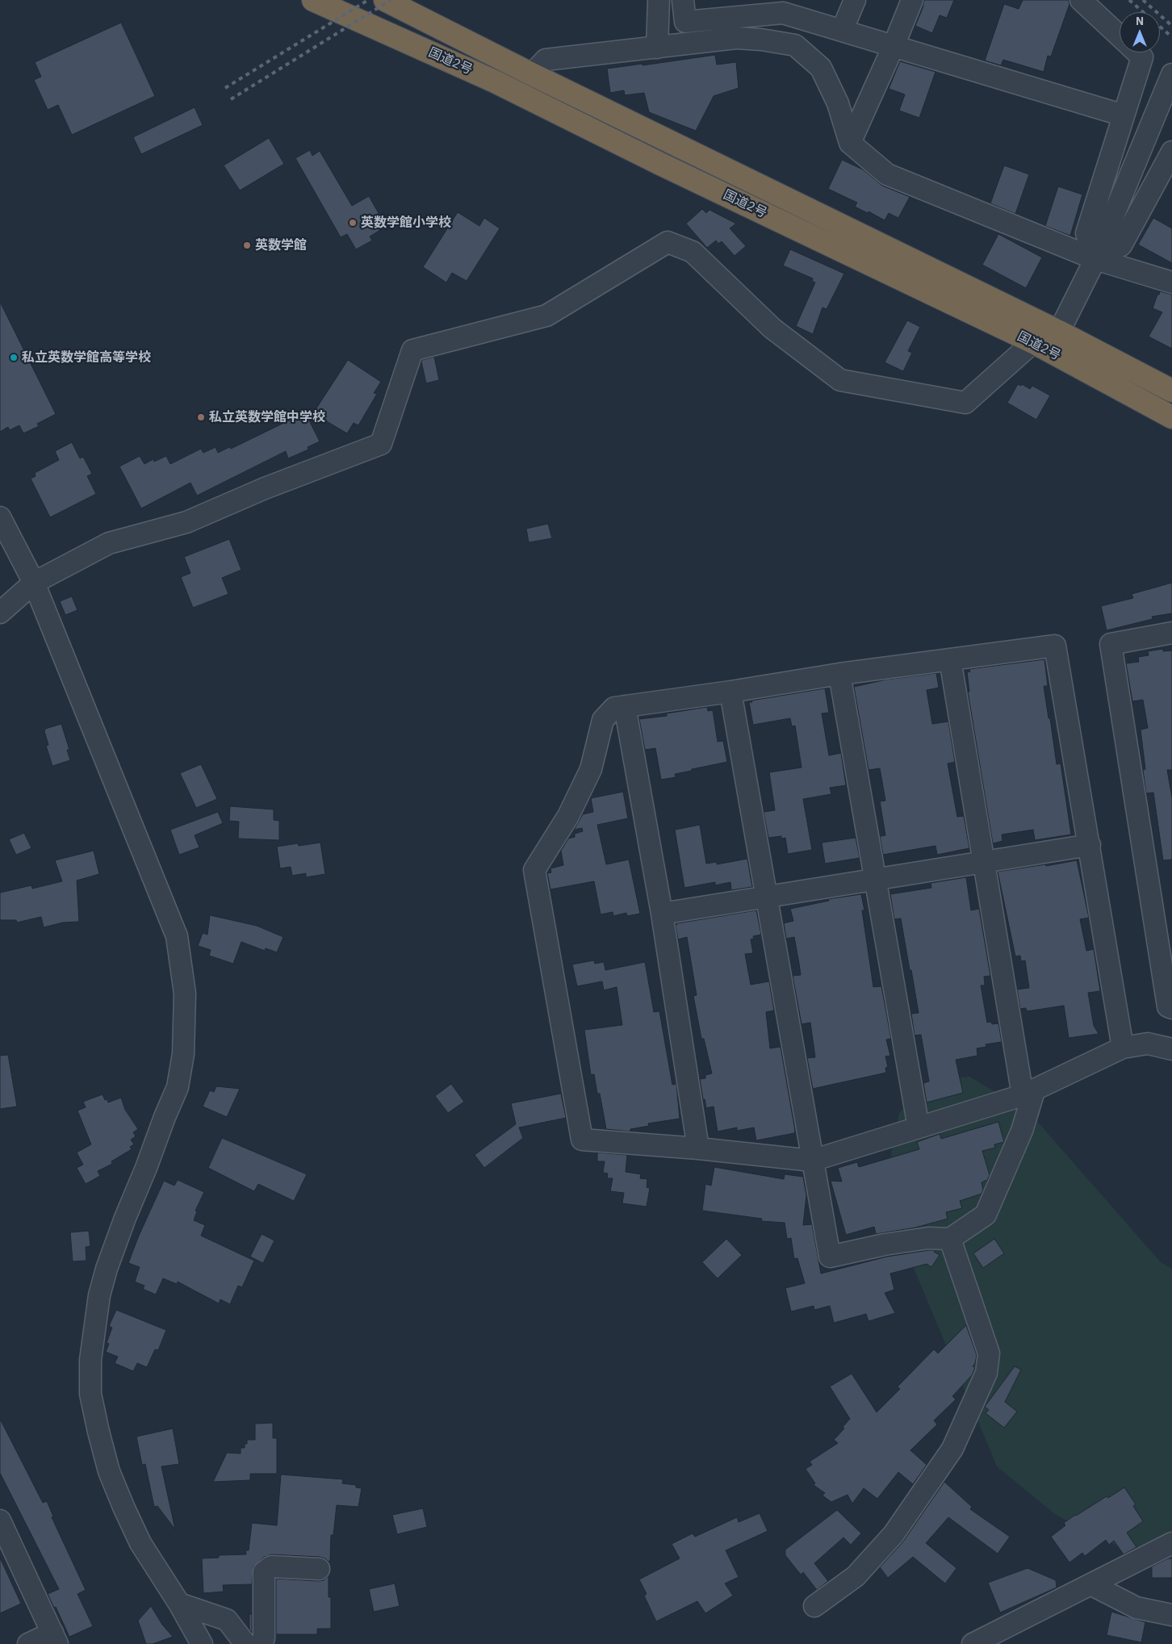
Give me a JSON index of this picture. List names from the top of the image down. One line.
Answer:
{"streets":{"highway":["国道2号"]},"places":["英数学館小学校","英数学館","私立英数学館高等学校","私立英数学館中学校"],"north":"top"}
